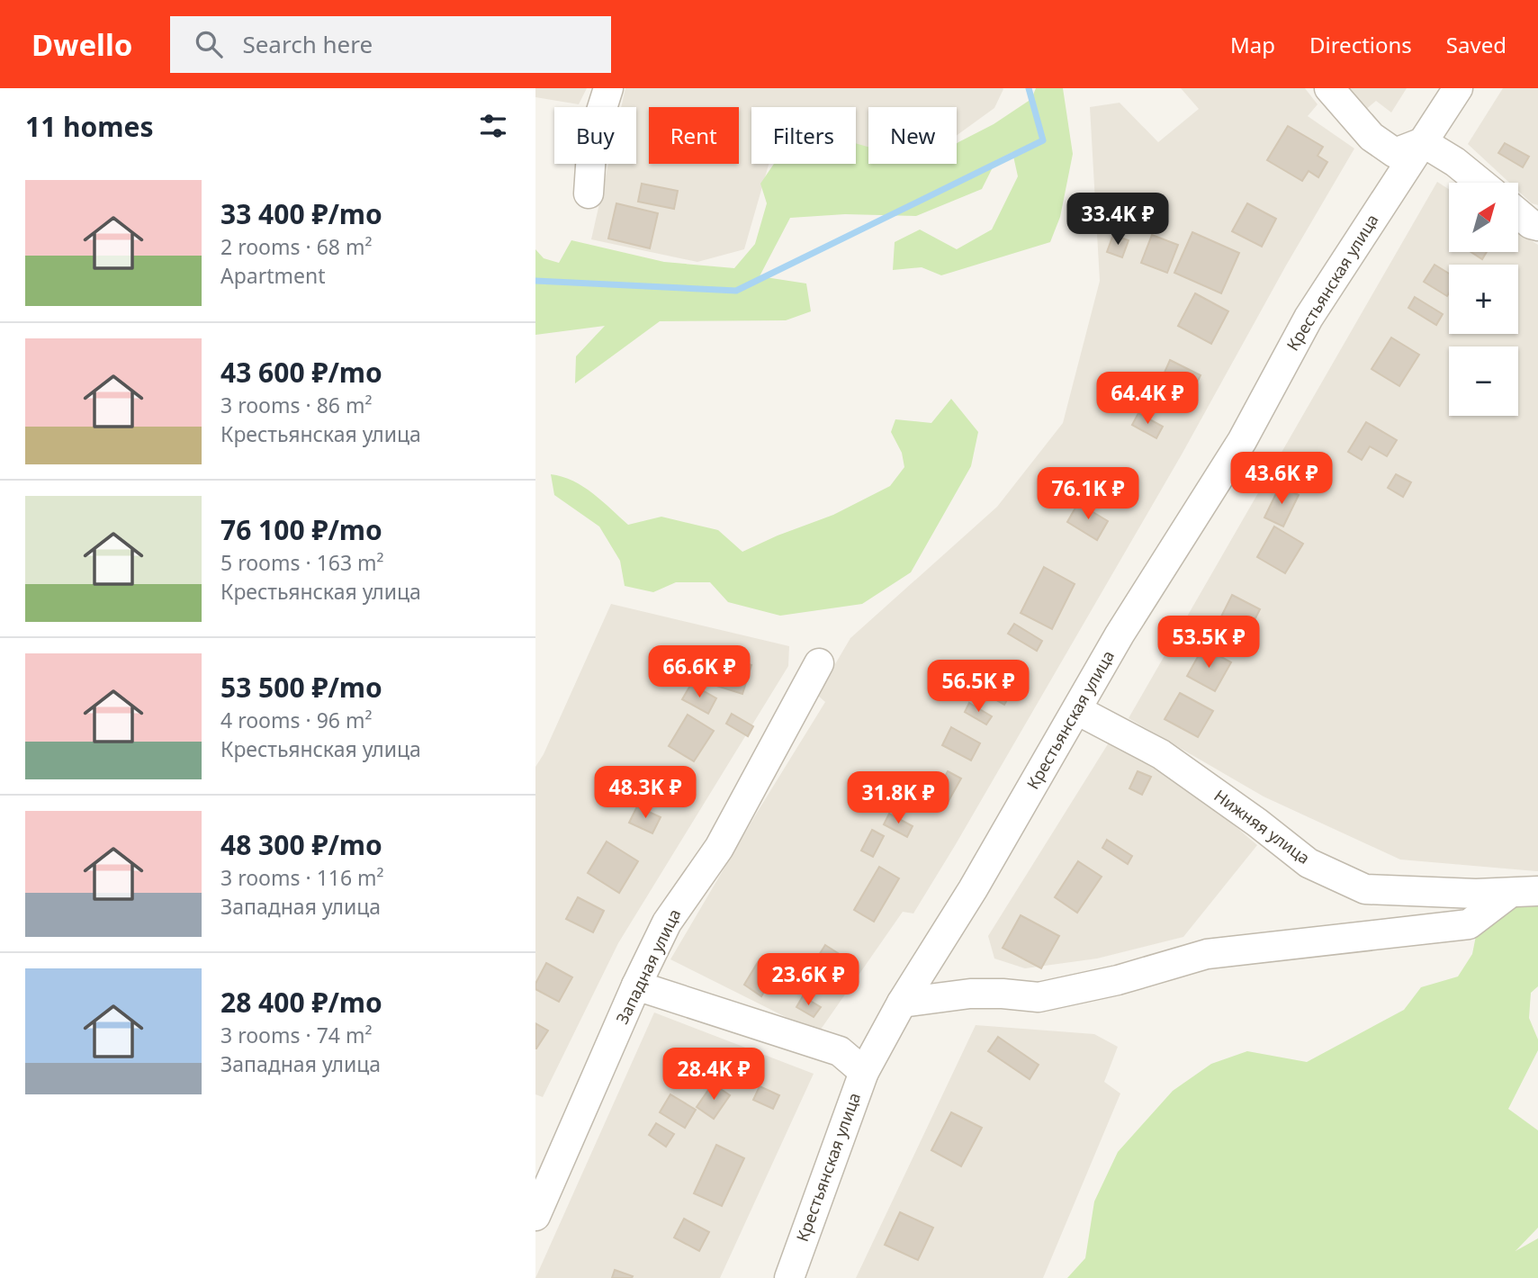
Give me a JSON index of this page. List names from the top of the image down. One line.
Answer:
{"streets":{"street":["Крестьянская улица","Нижняя улица","Западная улица"]},"crossings":[["Крестьянская улица","Нижняя улица"]],"north":"top right","page":{"header":"Dwello","search":"Search here","nav":["Map","Directions","Saved"],"heading":"11 homes","chip":["Buy","Rent","Filters","New"],"list":[{"name":"33 400 ₽/mo","note":"2 rooms · 68 m² · Apartment"},{"name":"43 600 ₽/mo","note":"3 rooms · 86 m² · Крестьянская улица"},{"name":"76 100 ₽/mo","note":"5 rooms · 163 m² · Крестьянская улица"},{"name":"53 500 ₽/mo","note":"4 rooms · 96 m² · Крестьянская улица"},{"name":"48 300 ₽/mo","note":"3 rooms · 116 m² · Западная улица"},{"name":"28 400 ₽/mo","note":"3 rooms · 74 m² · Западная улица"}],"map_buttons":["+","−"],"price":["33.4K ₽","64.4K ₽","43.6K ₽","76.1K ₽","53.5K ₽","66.6K ₽","56.5K ₽","48.3K ₽","31.8K ₽","23.6K ₽","28.4K ₽"]}}
